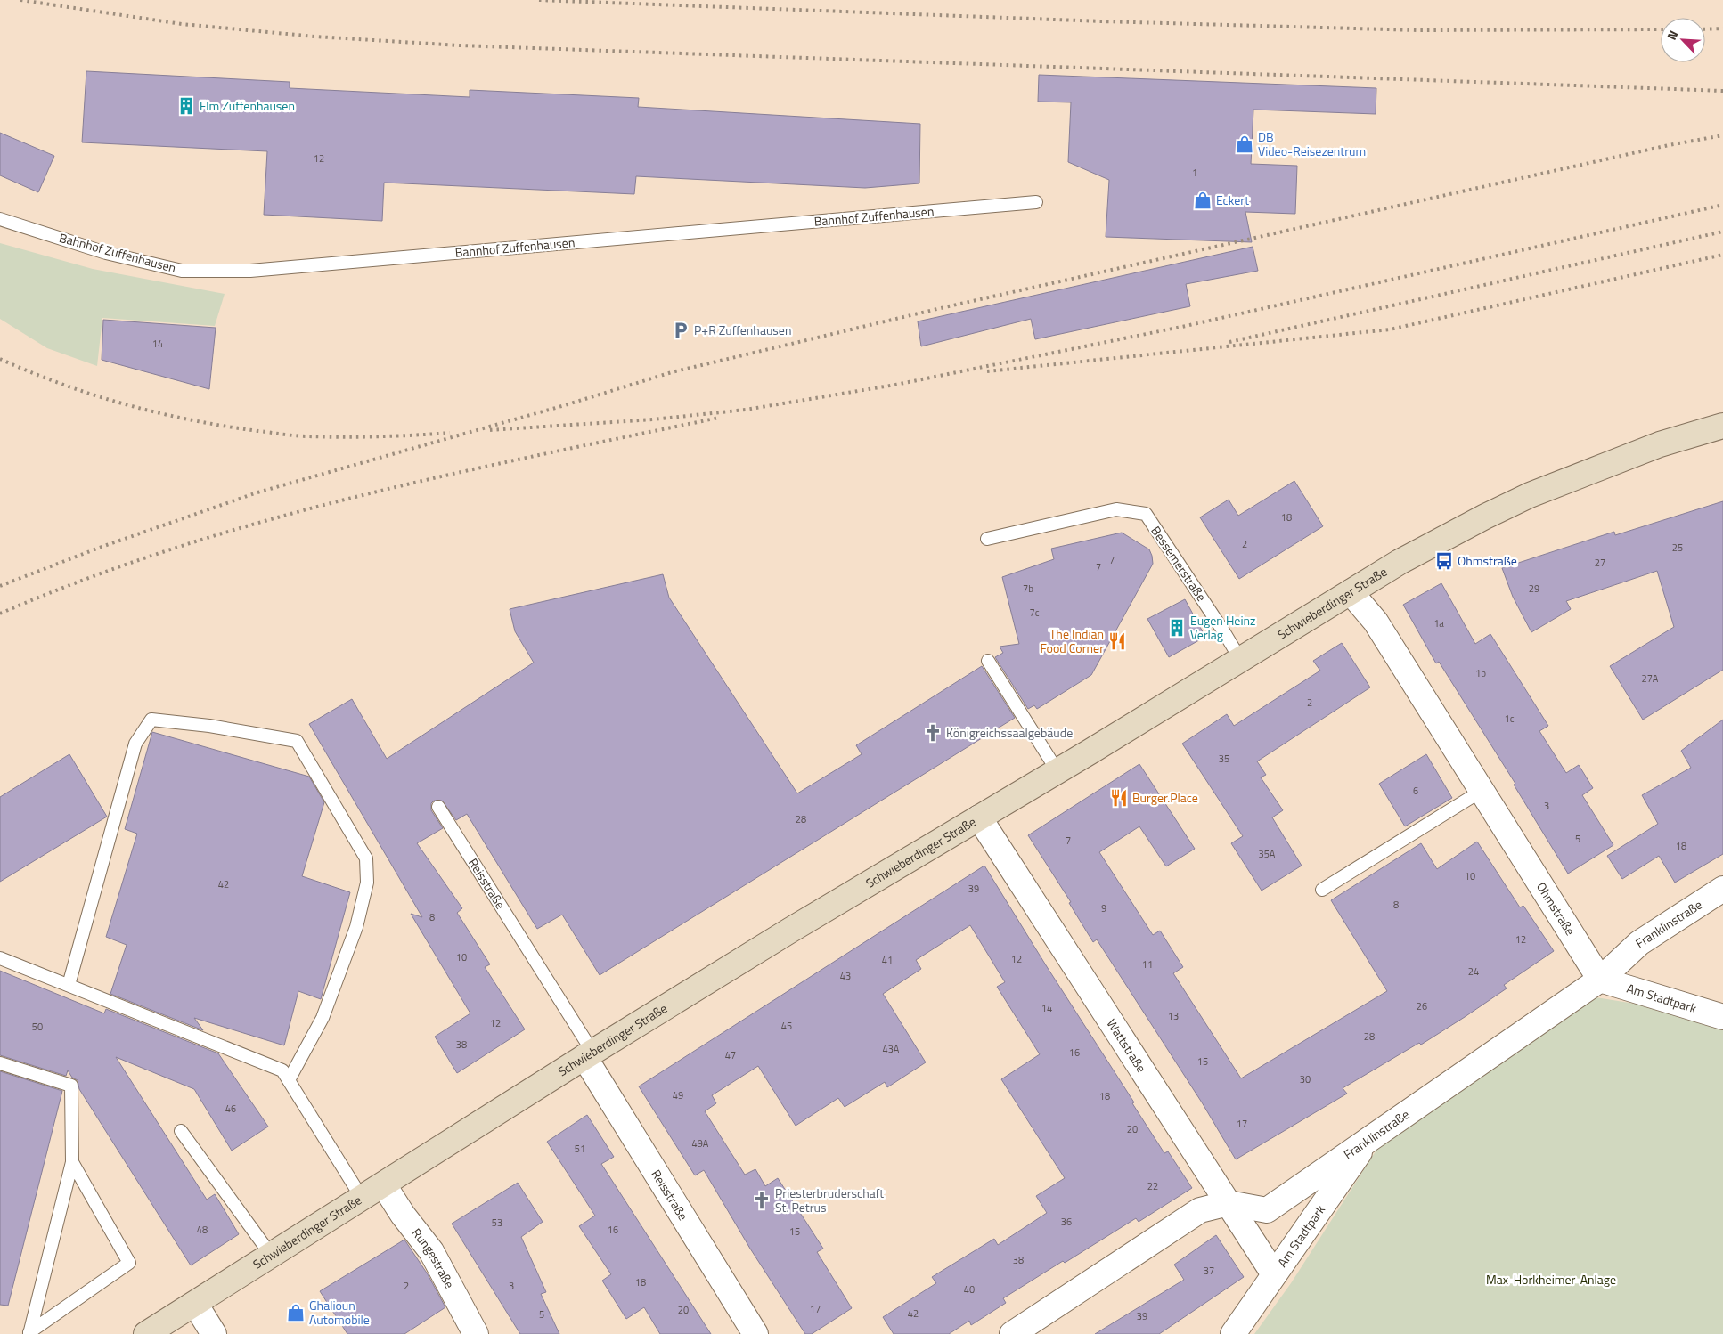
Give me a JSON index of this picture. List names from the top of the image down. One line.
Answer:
{"streets":{"main road":["Schwieberdinger Straße"],"street":["Reisstraße","Ohmstraße","Franklinstraße","Am Stadtpark","Wattstraße","Rungestraße"],"lane":["Bahnhof Zuffenhausen","Bessemerstraße"]},"crossings":[["Bessemerstraße","Schwieberdinger Straße"],["Schwieberdinger Straße","Reisstraße"],["Schwieberdinger Straße","Ohmstraße"],["Schwieberdinger Straße","Wattstraße"],["Schwieberdinger Straße","Rungestraße"],["Ohmstraße","Franklinstraße"],["Ohmstraße","Am Stadtpark"],["Franklinstraße","Am Stadtpark"],["Franklinstraße","Wattstraße"],["Am Stadtpark","Wattstraße"]],"parks":["Max-Horkheimer-Anlage"],"places":{"building":["Flm Zuffenhausen","Eugen Heinz Verlag"],"shop":["DB Video-Reisezentrum","Eckert","Ghalioun Automobile"],"parking":["P+R Zuffenhausen"],"bus stop":["Ohmstraße"],"restaurant":["The Indian Food Corner","Burger.Place"],"church":["Königreichssaalgebäude","Priesterbruderschaft St. Petrus"]},"house_numbers":["12","1","14","18","2","25","7","27","7","7b","29","7c","1a","1b","27A","2","1c","35","6","3","28","5","7","18","35A","10","42","39","8","9","8","12","10","12","41","11","24","43","26","14","13","12","45","50","28","38","43A","16","47","15","30","49","18","46","17","20","49A","51","22","36","53","48","16","15","38","37","18","2","3","40","17","20","42","5","39"],"north":"top left"}
